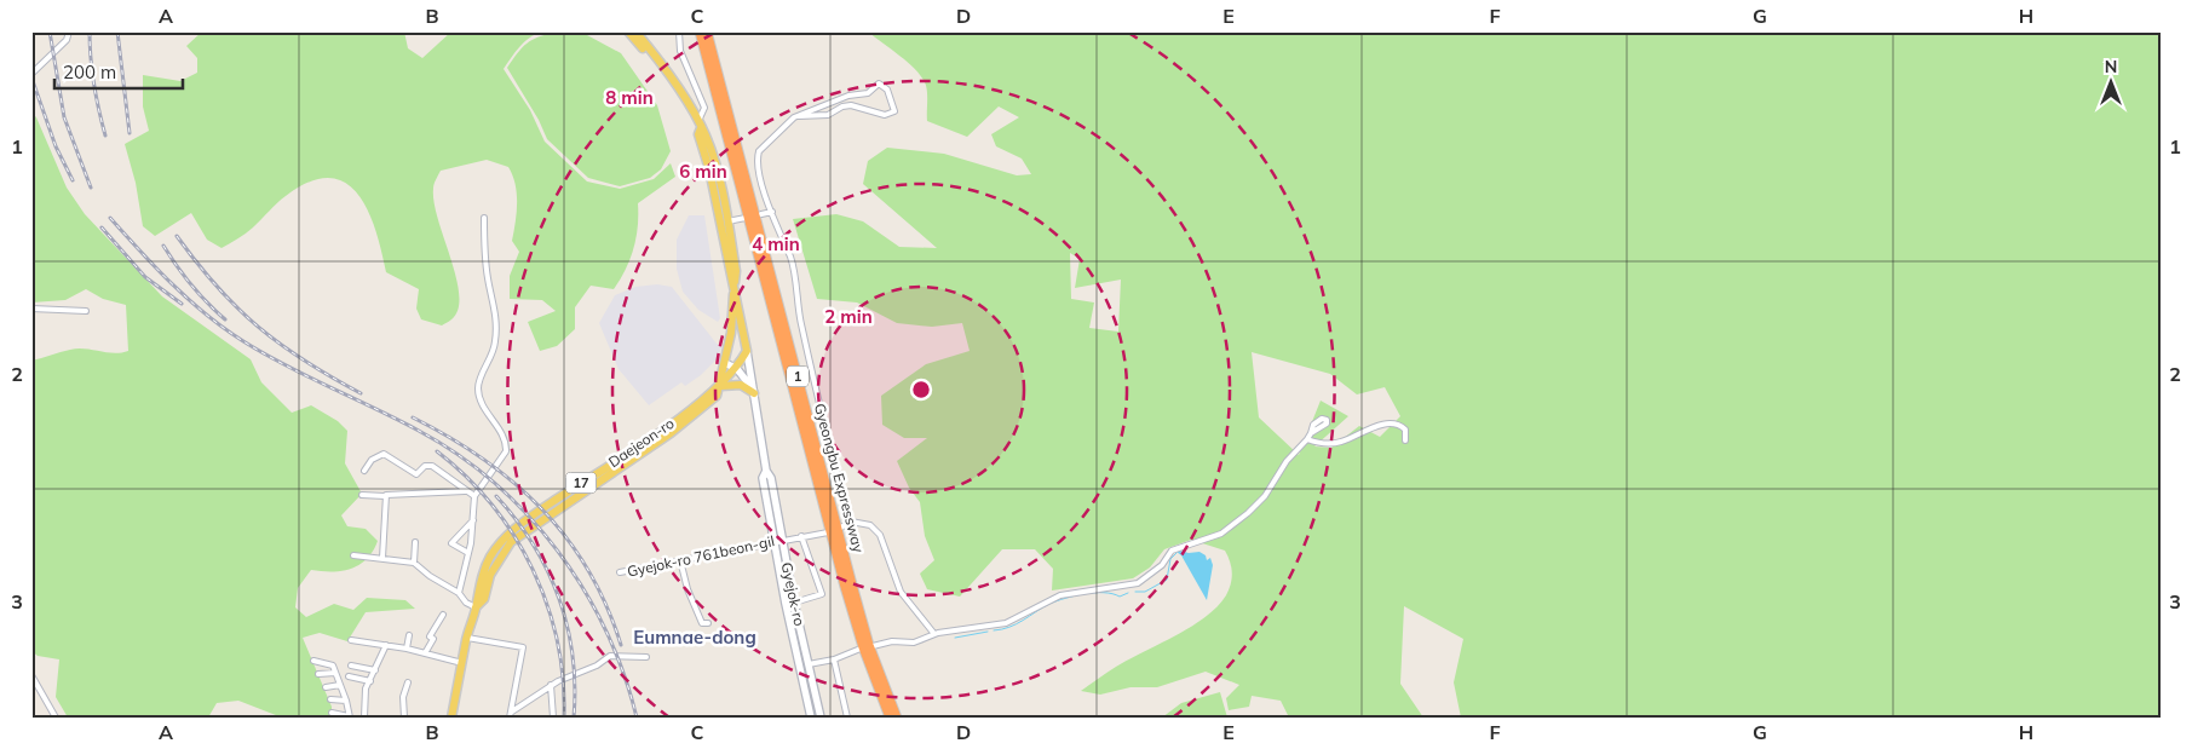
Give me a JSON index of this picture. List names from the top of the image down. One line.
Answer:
{"streets":{"highway":["1","Gyeongbu Expressway"],"main road":["Daejeon-ro","17","Gyejok-ro"],"street":["Gyejok-ro 761beon-gil"]},"crossings":[["Daejeon-ro","Gyejok-ro"],["Gyejok-ro 761beon-gil","Gyejok-ro"]],"districts":["Eumnae-dong"],"scale_bar":"200 m","north":"top","grid":{"columns":["A","B","C","D","E","F","G","H"],"rows":["1","2","3"]},"rings":["8 min","6 min","4 min","2 min"]}
